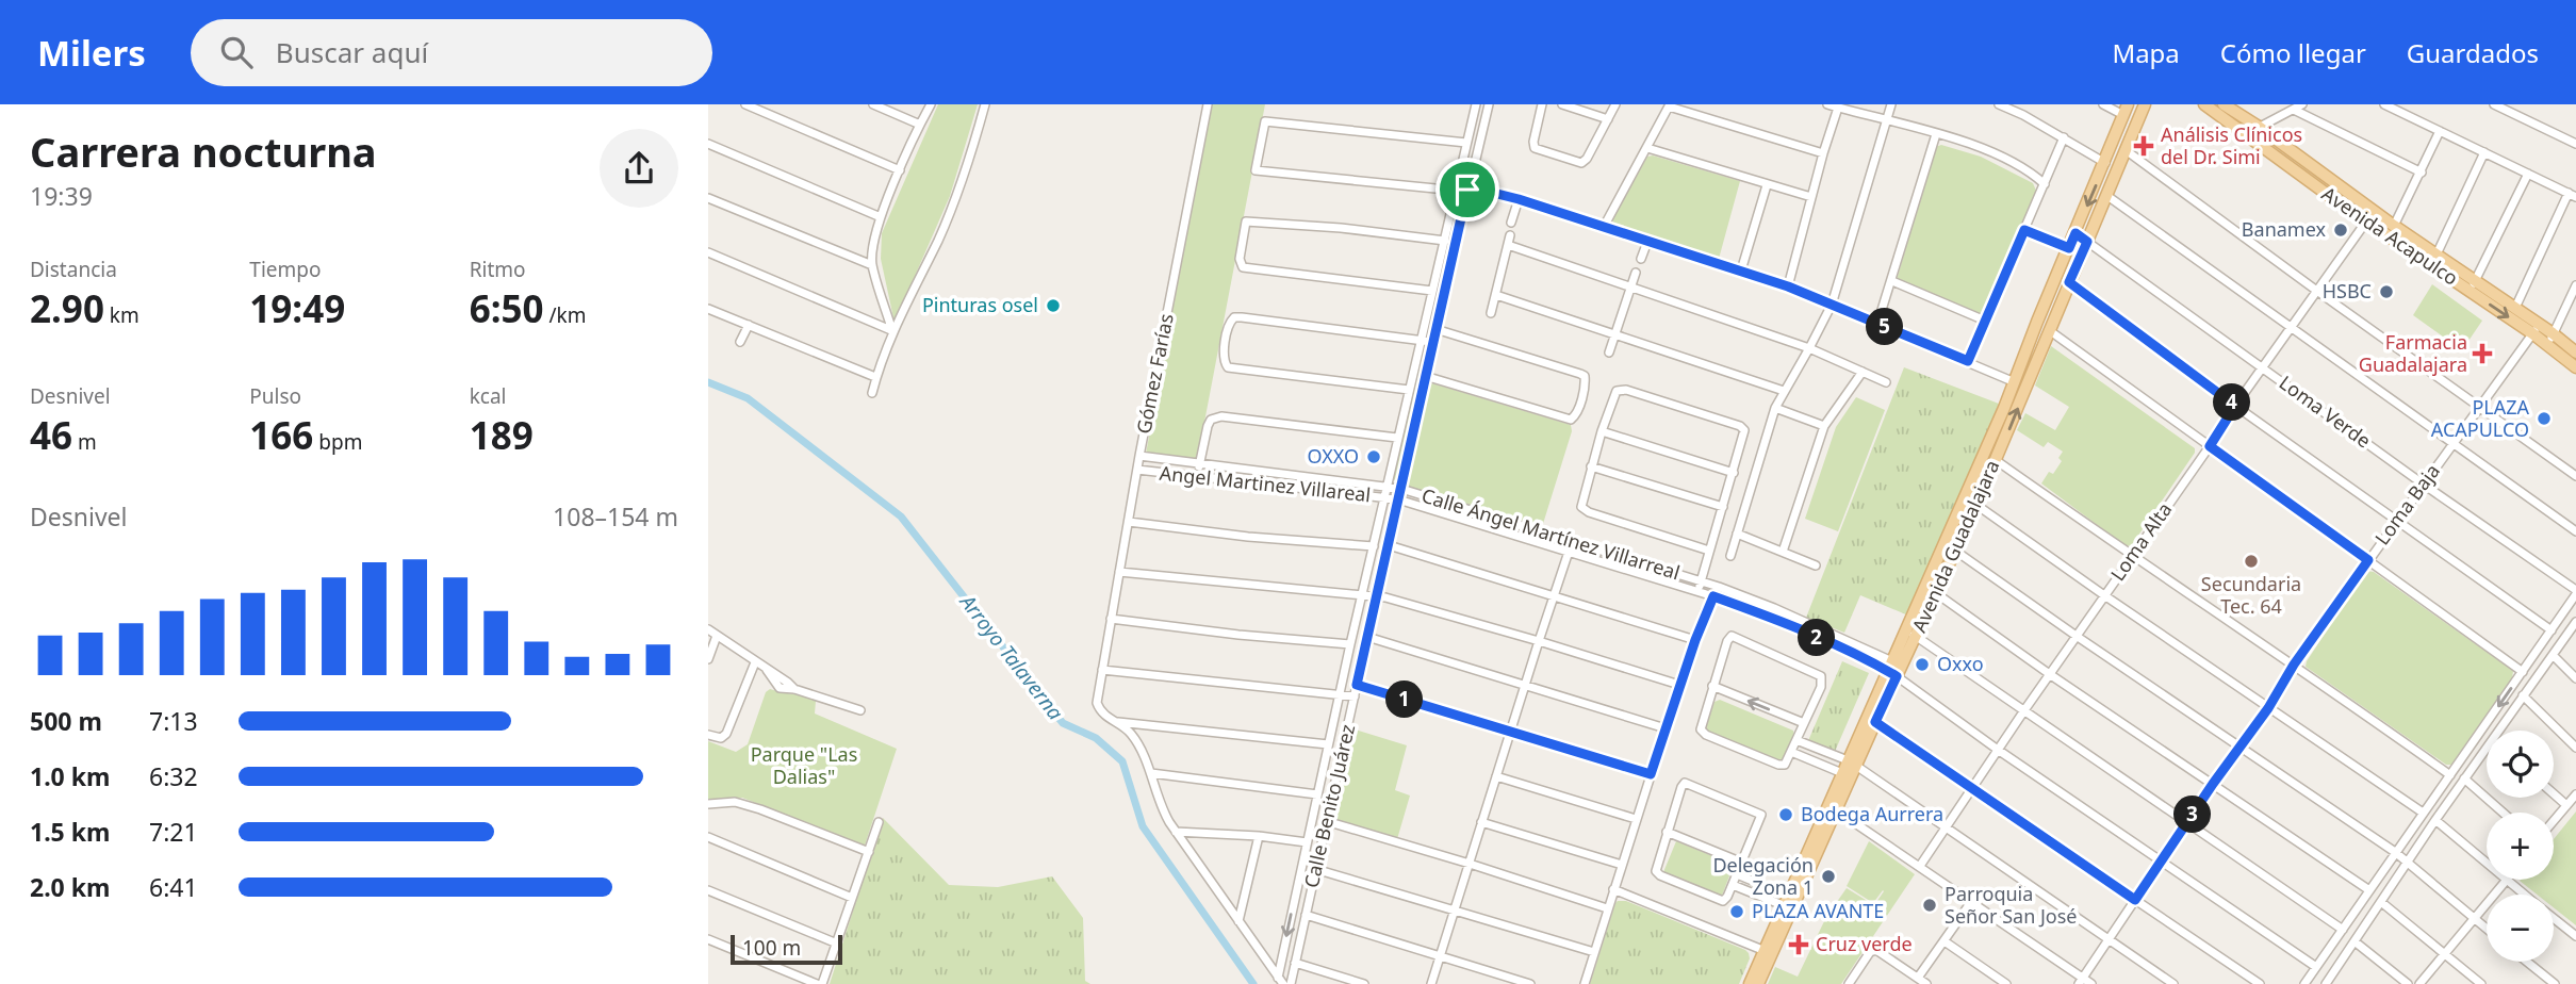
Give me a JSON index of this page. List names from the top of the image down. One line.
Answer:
{"streets":{"main road":["Avenida Acapulco","Avenida Guadalajara"],"street":["Gómez Farías","Loma Verde","Angel Martinez Villareal","Loma Baja","Calle Ángel Martínez Villarreal","Loma Alta","Calle Benito Juárez"]},"crossings":[["Avenida Acapulco","Loma Baja"],["Avenida Acapulco","Loma Alta"],["Gómez Farías","Angel Martinez Villareal"],["Gómez Farías","Calle Ángel Martínez Villarreal"],["Loma Verde","Loma Baja"],["Loma Verde","Loma Alta"],["Loma Verde","Avenida Guadalajara"],["Angel Martinez Villareal","Calle Ángel Martínez Villarreal"],["Angel Martinez Villareal","Avenida Guadalajara"],["Angel Martinez Villareal","Calle Benito Juárez"],["Calle Ángel Martínez Villarreal","Avenida Guadalajara"],["Calle Ángel Martínez Villarreal","Calle Benito Juárez"]],"water":["Arroyo Talaverna"],"parks":["Parque \"Las Dalias\""],"places":{"health":["Análisis Clínicos del Dr. Simi","Farmacia Guadalajara","Cruz verde"],"other":["Banamex","HSBC","Pinturas osel","PLAZA ACAPULCO","OXXO","Secundaria Tec. 64","Oxxo","Bodega Aurrera","Delegación Zona 1","Parroquia Señor San José","PLAZA AVANTE"]},"scale_bar":"100 m","page":{"header":"Milers","search":"Buscar aquí","nav":["Mapa","Cómo llegar","Guardados"],"heading":["Carrera nocturna","19:39"],"stats":[["Distancia","2.90 km"],["Tiempo","19:49"],["Ritmo","6:50 /km"],["Desnivel","46 m"],["Pulso","166 bpm"],["kcal","189"]],"pins":["5","4","2","1","3"],"chart":["Desnivel","108–154 m"],"list":[{"name":"500 m","note":"7:13"},{"name":"1.0 km","note":"6:32"},{"name":"1.5 km","note":"7:21"},{"name":"2.0 km","note":"6:41"}],"map_buttons":["+","−"],"scale":"100 m"}}
